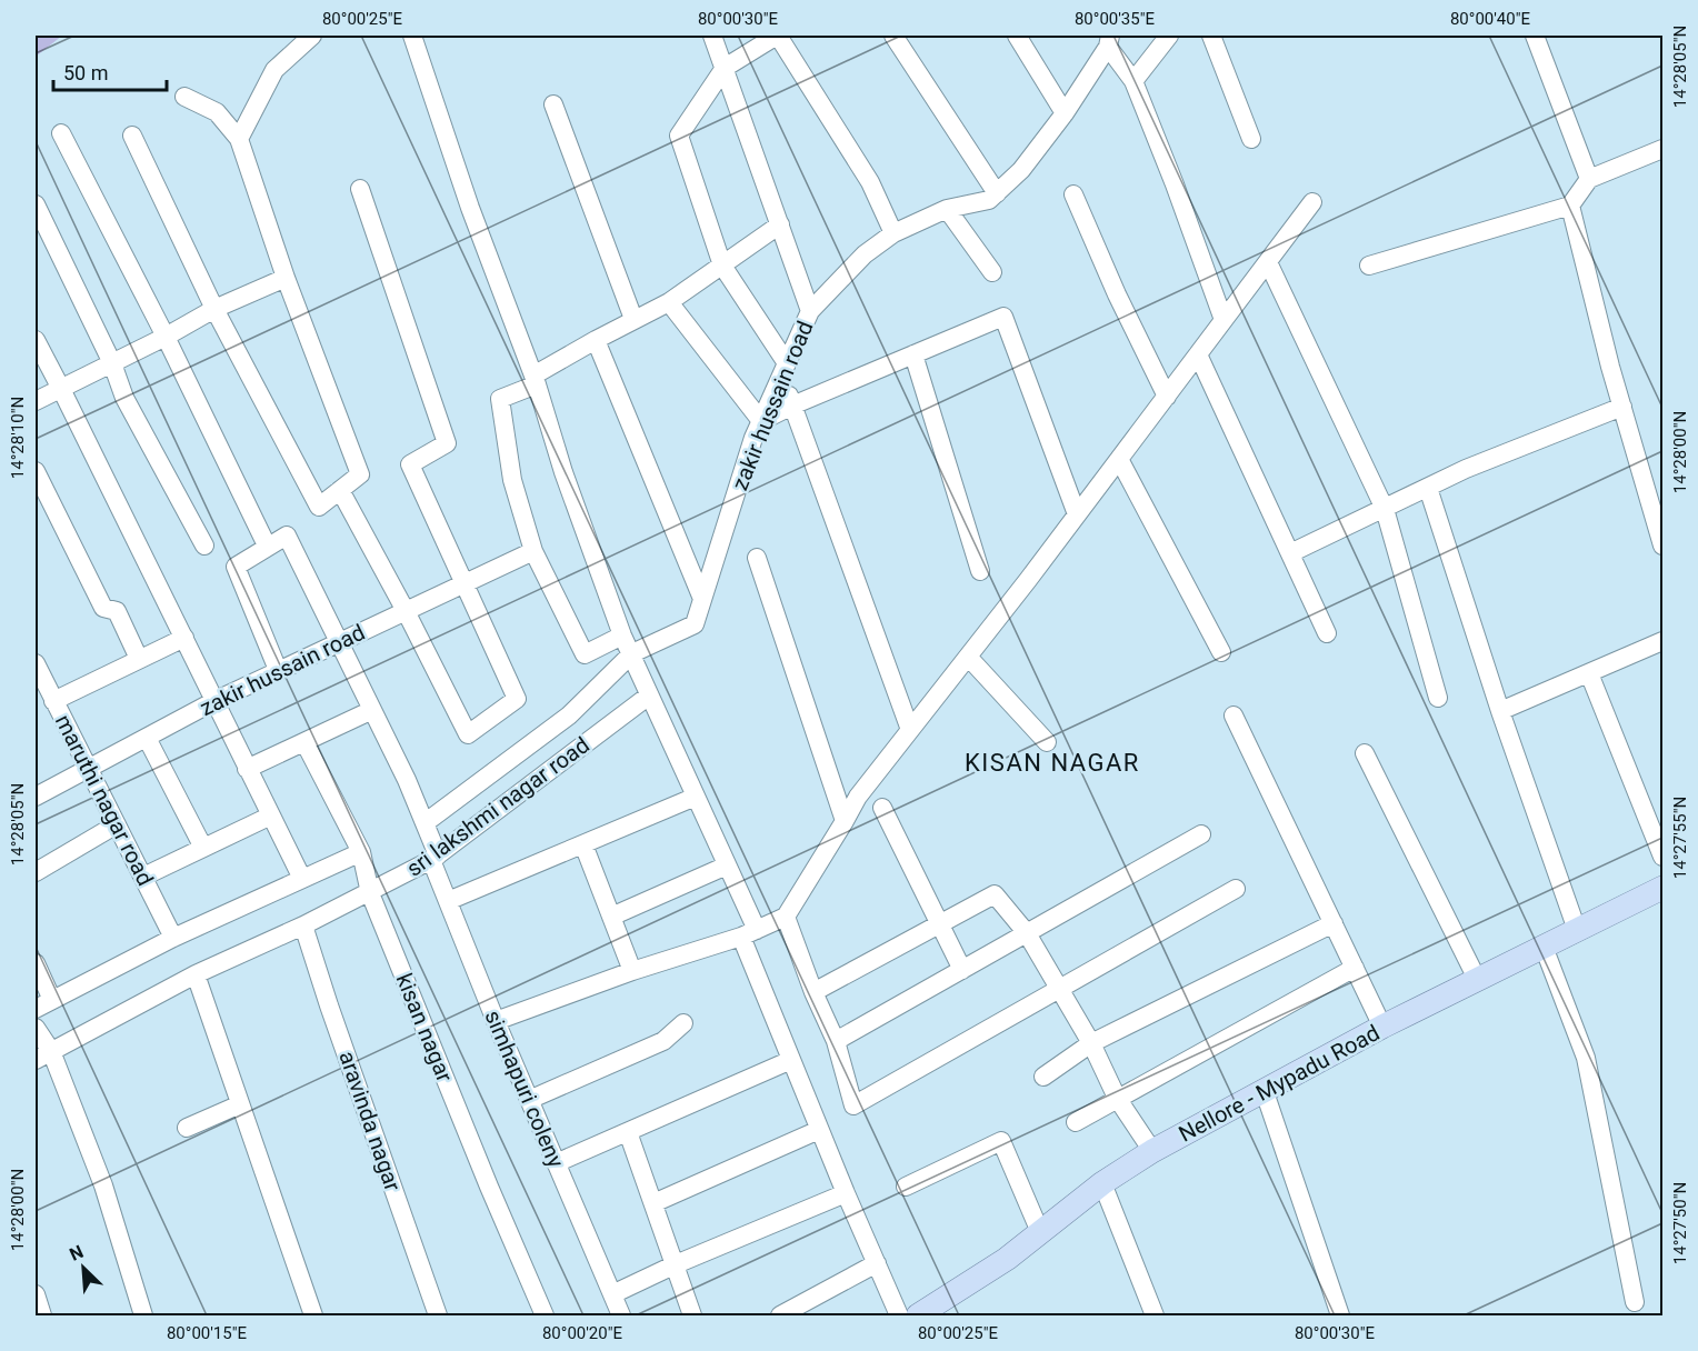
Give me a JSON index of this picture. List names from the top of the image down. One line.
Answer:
{"streets":{"main road":["Nellore - Mypadu Road"],"street":["zakir hussain road","maruthi nagar road","sri lakshmi nagar road","kisan nagar","simhapuri coleny","aravinda nagar"]},"crossings":[["zakir hussain road","maruthi nagar road"],["zakir hussain road","simhapuri coleny"],["sri lakshmi nagar road","kisan nagar"],["sri lakshmi nagar road","simhapuri coleny"],["sri lakshmi nagar road","aravinda nagar"]],"districts":["KISAN NAGAR"],"scale_bar":"50 m","north":"top left","coordinates":["80°00'25\"E","80°00'30\"E","80°00'35\"E","80°00'40\"E","14°28'05\"N","14°28'10\"N","14°28'00\"N","14°27'55\"N","14°27'50\"N","80°00'15\"E","80°00'20\"E"]}
